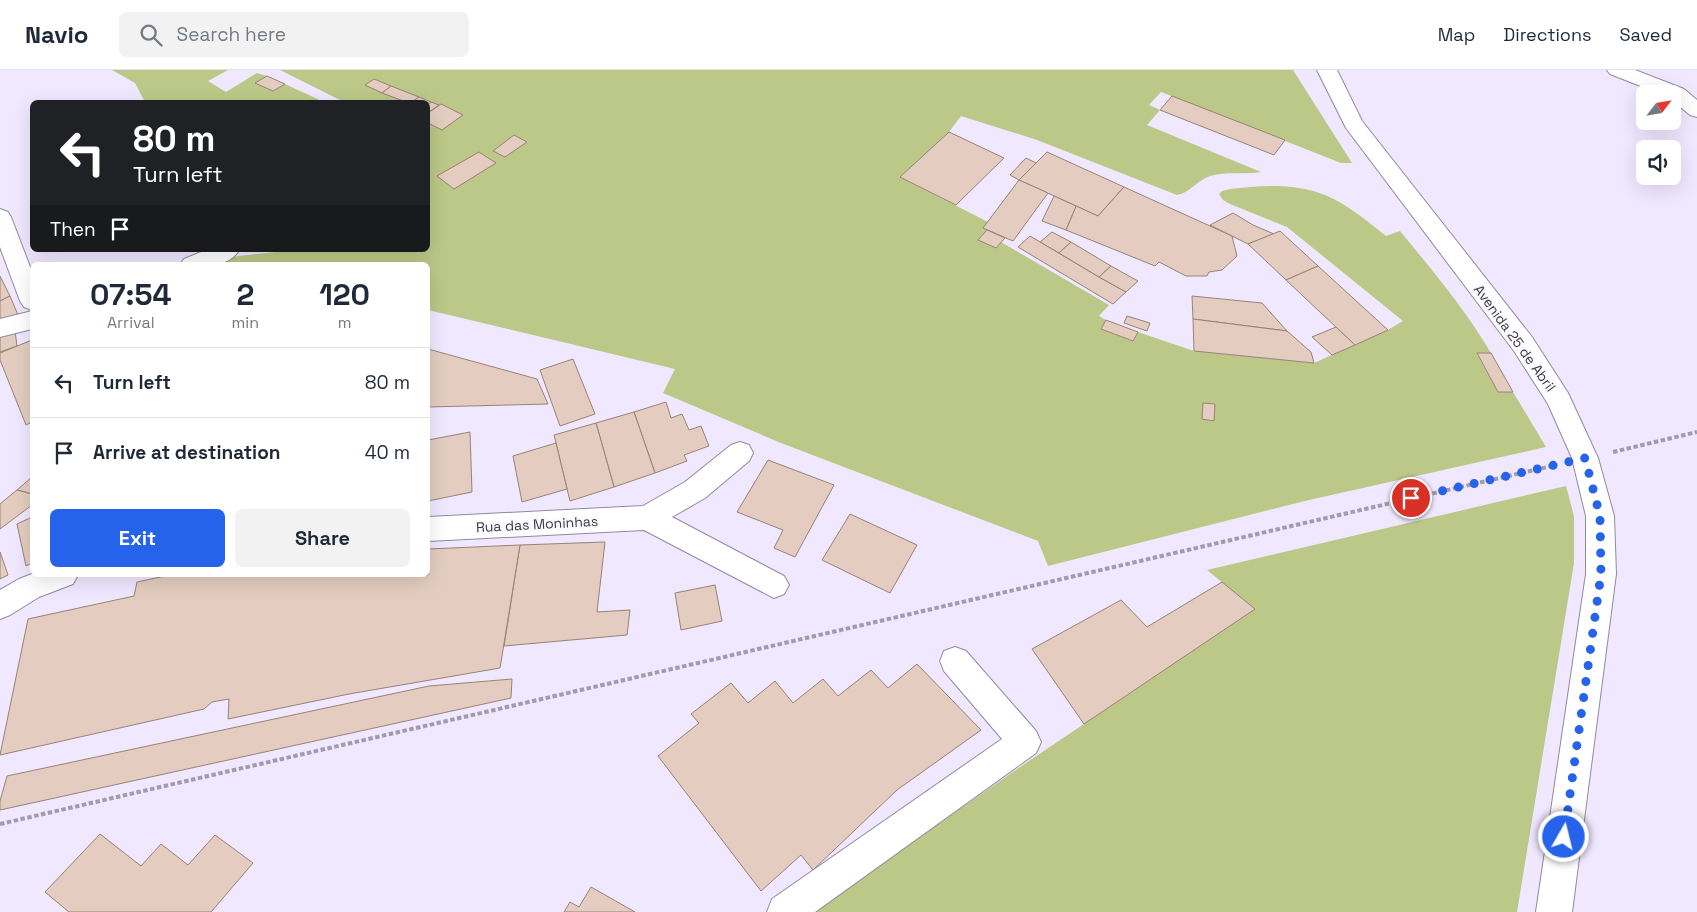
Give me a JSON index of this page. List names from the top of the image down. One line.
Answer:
{"streets":{"street":["Avenida 25 de Abril","Rua das Moninhas"]},"north":"top right","page":{"header":"Navio","search":"Search here","nav":["Map","Directions","Saved"],"turn":["80 m","Turn left"],"then":"Then","eta":["07:54","Arrival","2","min","120","m"],"list":[{"name":"Turn left","value":"80 m"},{"name":"Arrive at destination","value":"40 m"}],"buttons":["Exit","Share"]}}
